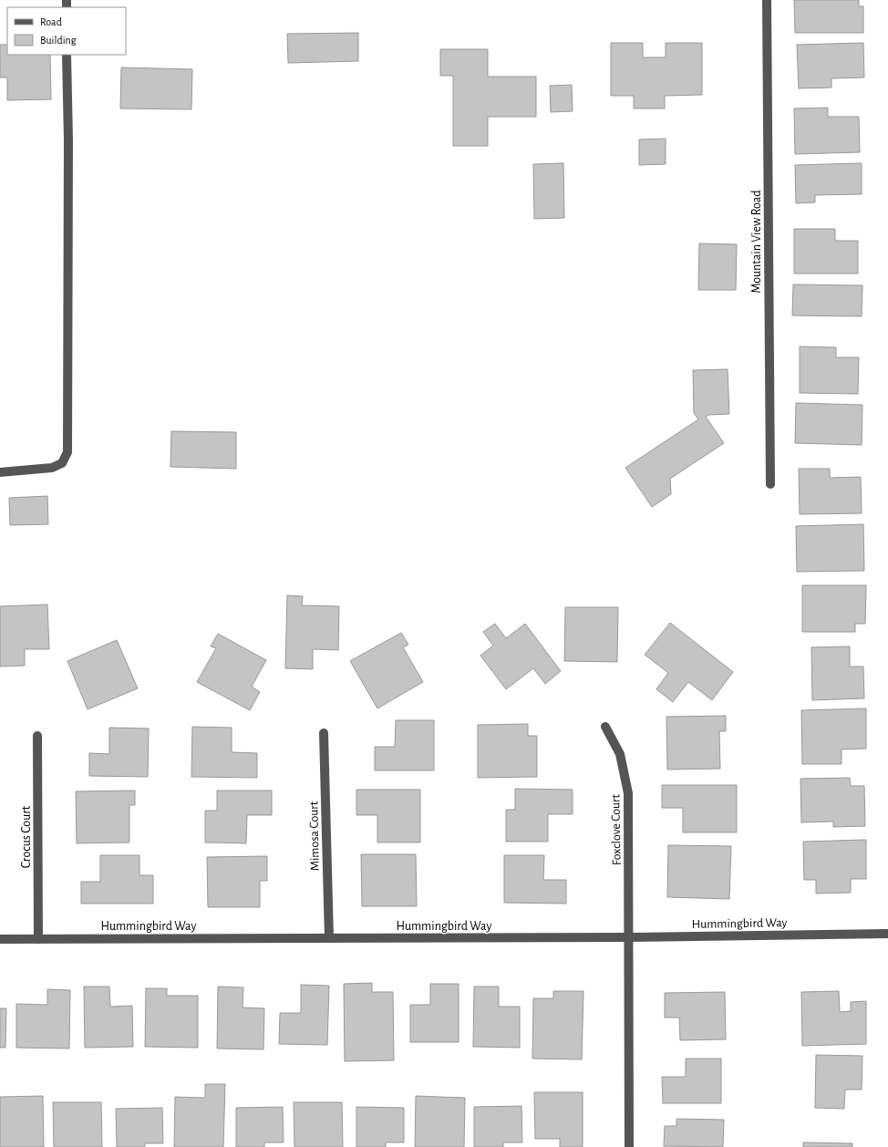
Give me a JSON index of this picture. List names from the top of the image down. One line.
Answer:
{"streets":{"street":["Mountain View Road","Foxclove Court","Mimosa Court","Crocus Court","Hummingbird Way"]},"crossings":[["Foxclove Court","Hummingbird Way"],["Mimosa Court","Hummingbird Way"],["Crocus Court","Hummingbird Way"]],"legend":["Road","Building"]}
